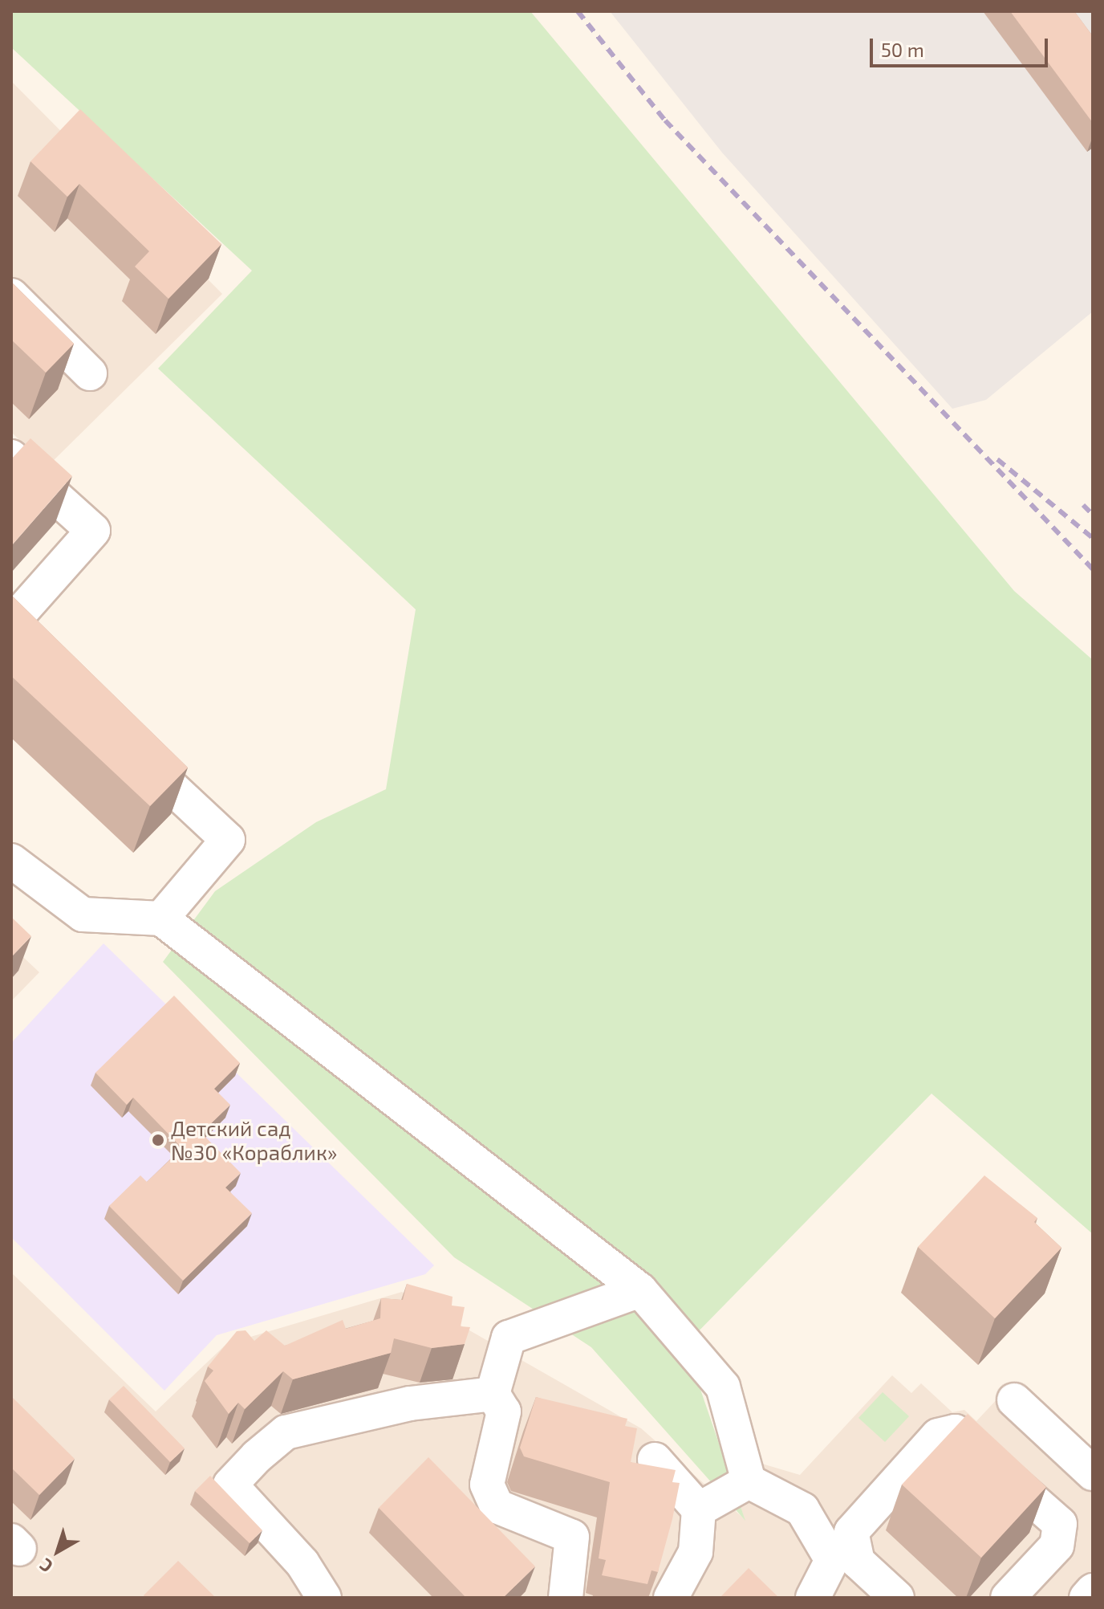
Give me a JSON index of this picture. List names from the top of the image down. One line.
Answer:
{"places":["Детский сад №30 «Кораблик»"],"scale_bar":"50 m","north":"bottom left"}
